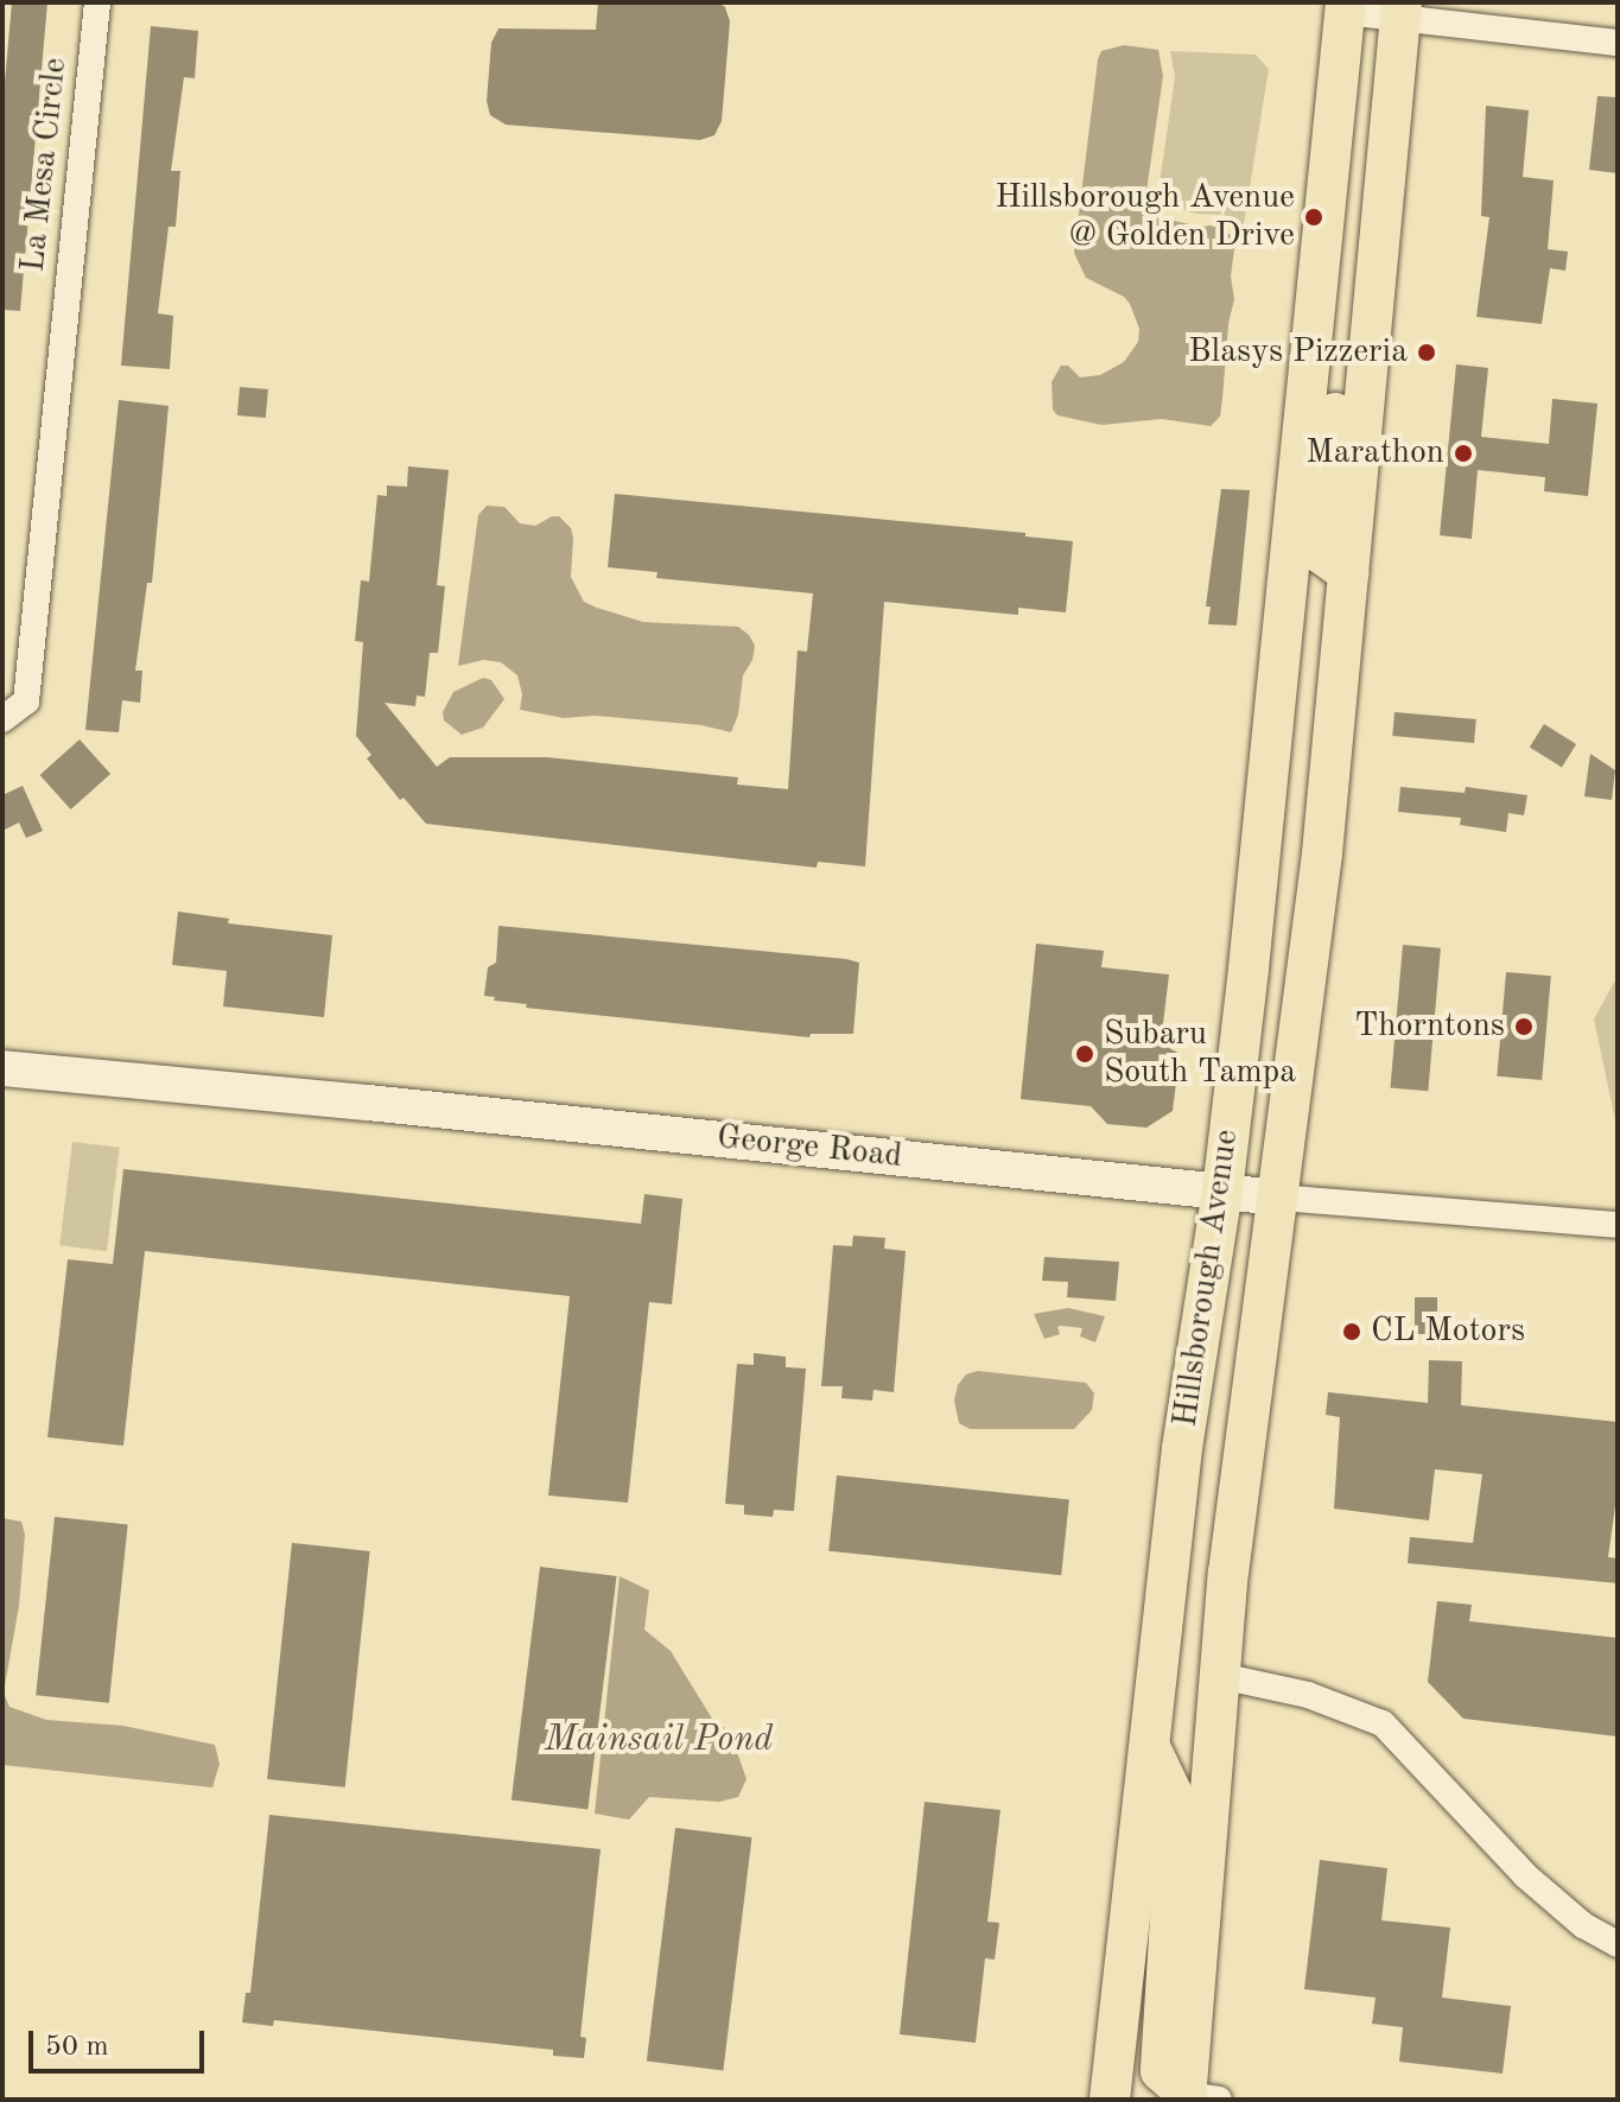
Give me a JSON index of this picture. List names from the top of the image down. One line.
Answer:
{"streets":{"main road":["Hillsborough Avenue"],"street":["La Mesa Circle","George Road"]},"crossings":[["George Road","Hillsborough Avenue"]],"water":["Mainsail Pond"],"places":["Hillsborough Avenue @ Golden Drive","Blasys Pizzeria","Marathon","Thorntons","Subaru South Tampa","CL Motors"],"scale_bar":"50 m"}
